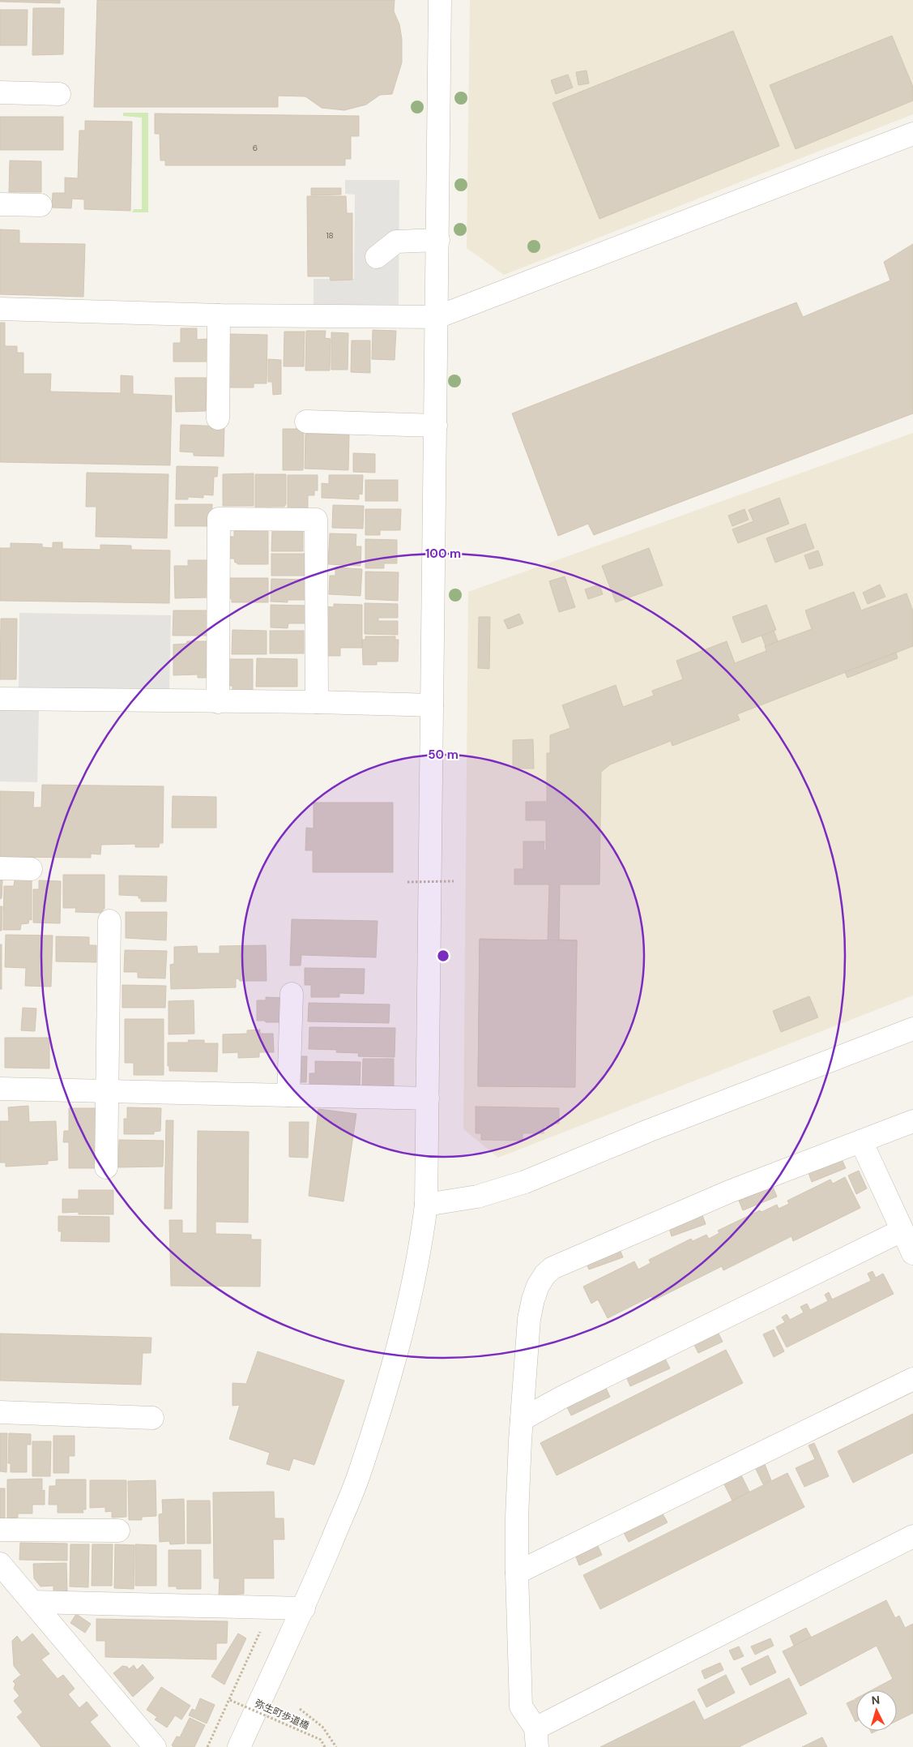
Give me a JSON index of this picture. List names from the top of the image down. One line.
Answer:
{"streets":{"path":["弥生町歩道橋"]},"house_numbers":["6","18"],"north":"top","rings":["100 m","50 m"]}
